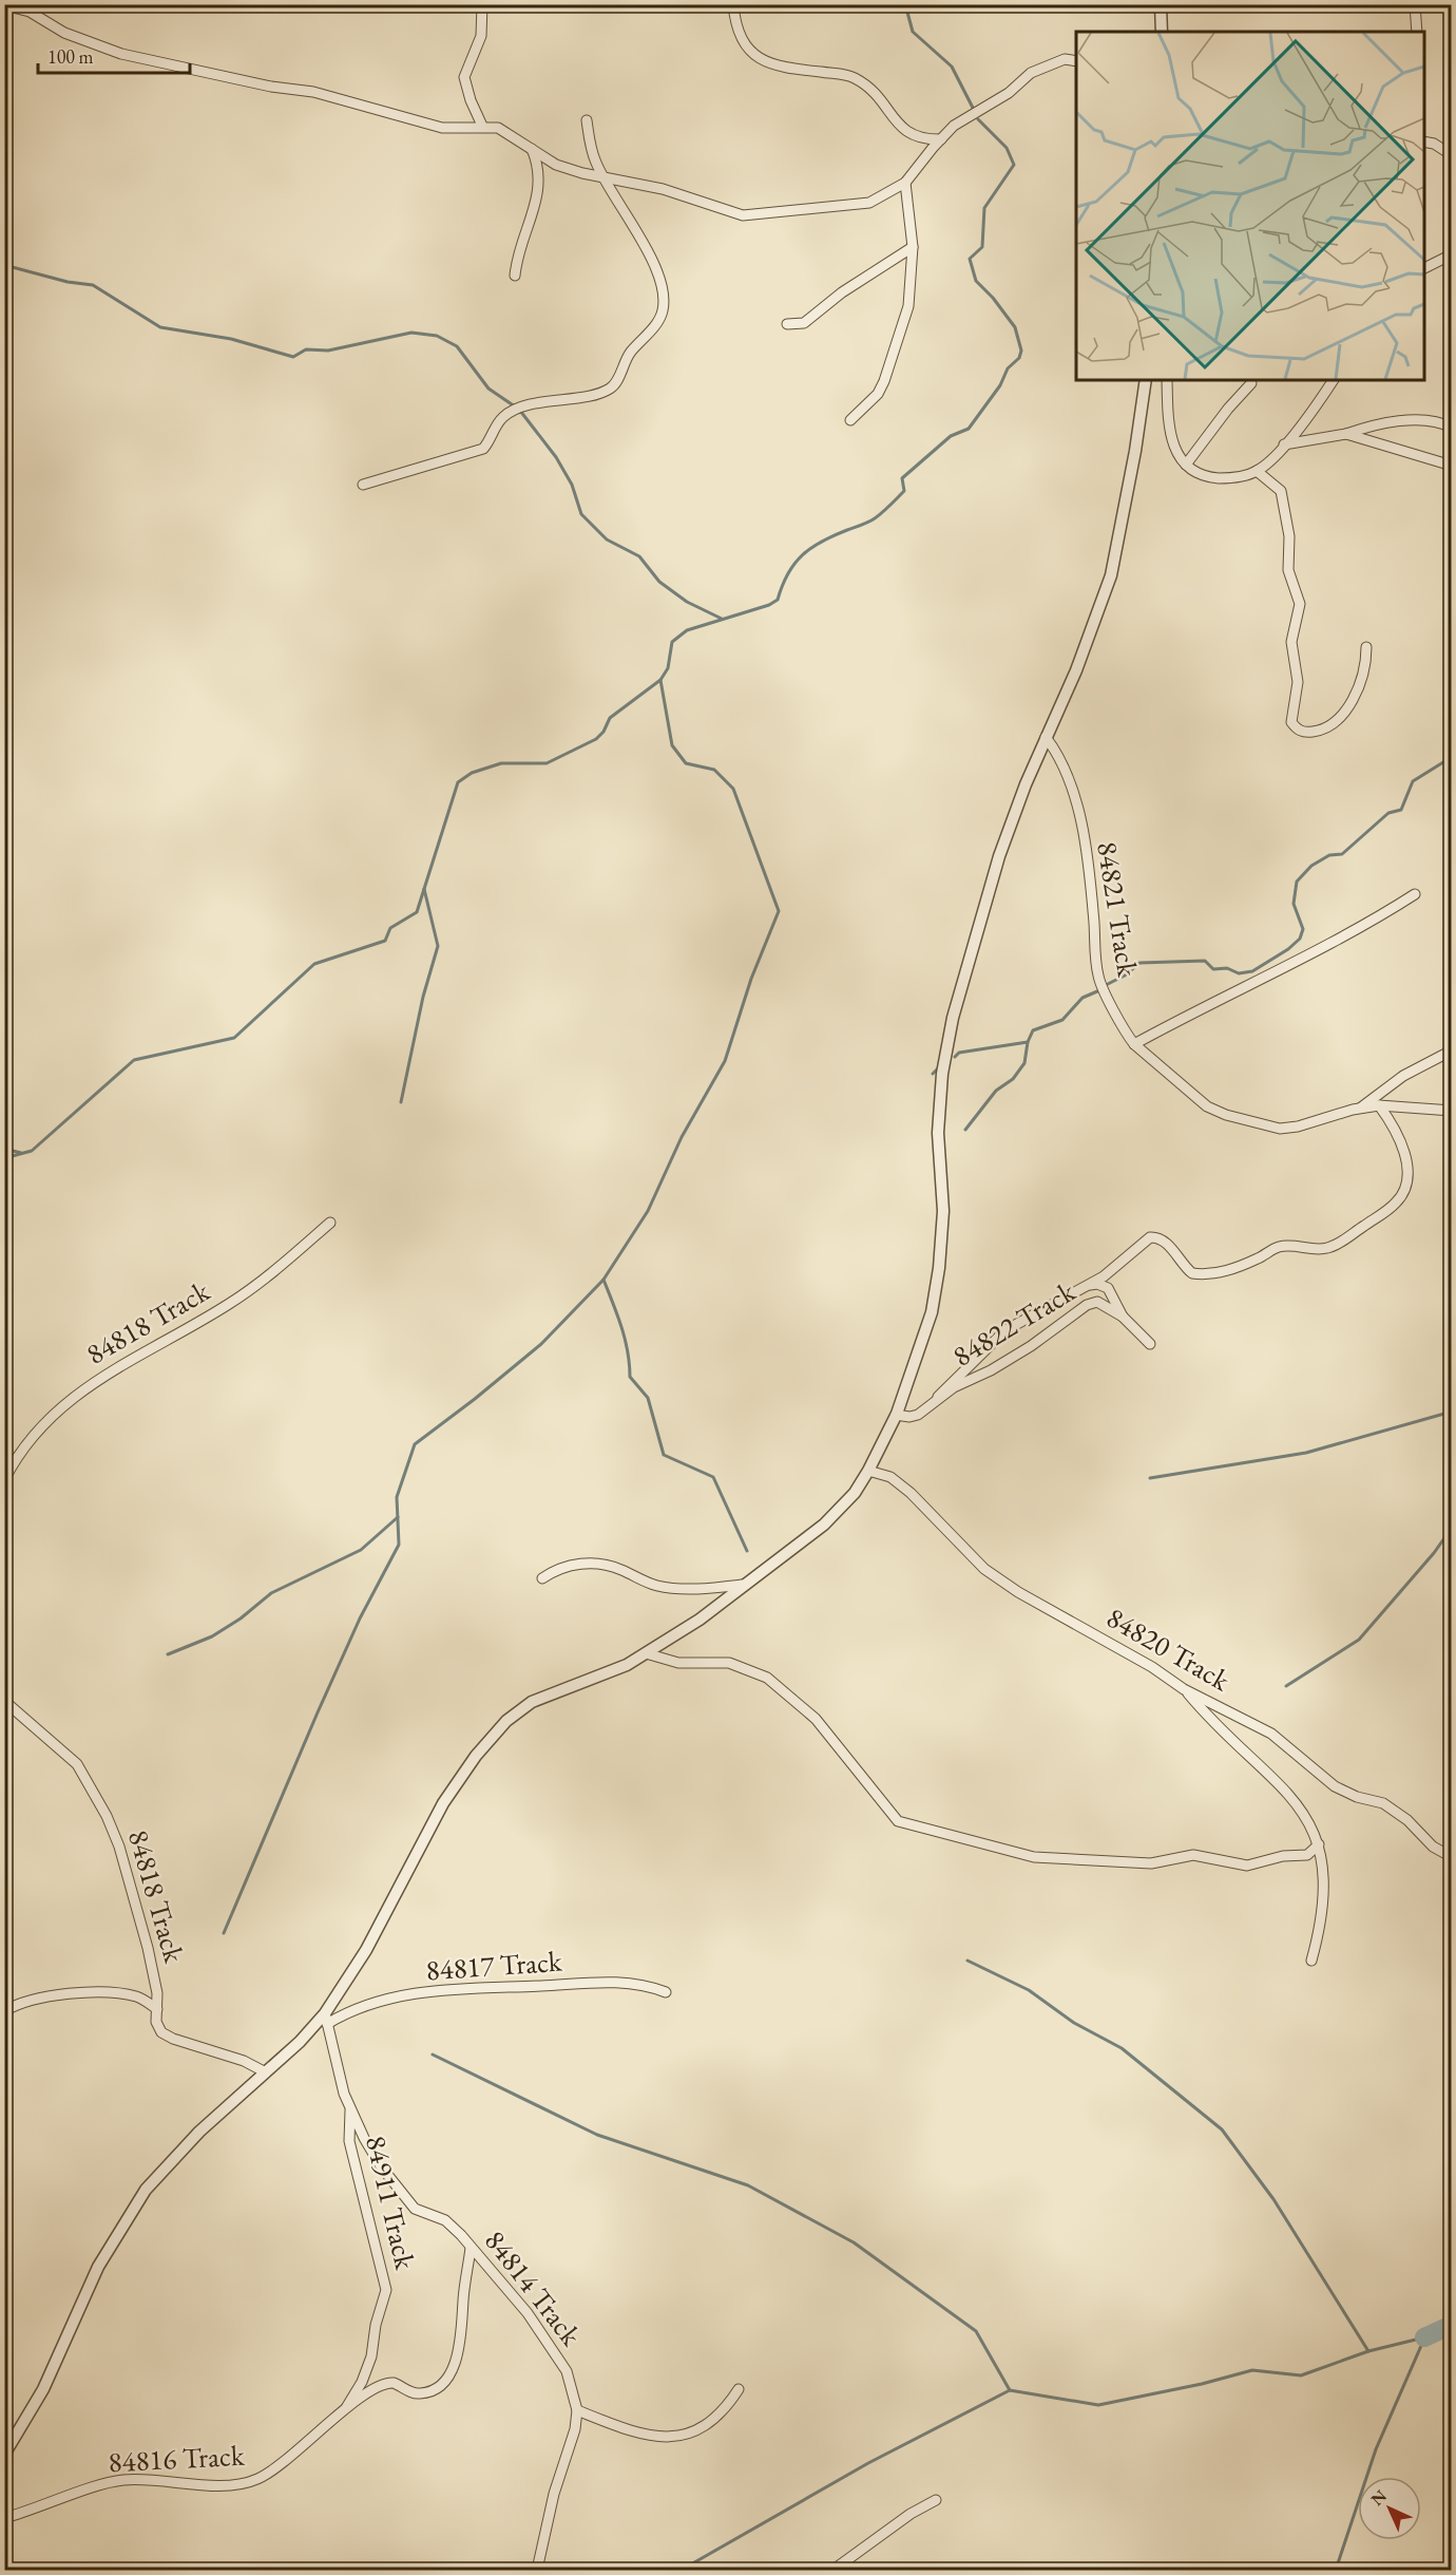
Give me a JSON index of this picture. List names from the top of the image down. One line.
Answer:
{"streets":{"street":["84821 Track","84818 Track","84822 Track","84820 Track","84817 Track","84911 Track","84814 Track","84816 Track"]},"crossings":[["84911 Track","84814 Track"],["84911 Track","84816 Track"]],"scale_bar":"100 m","north":"top left"}
